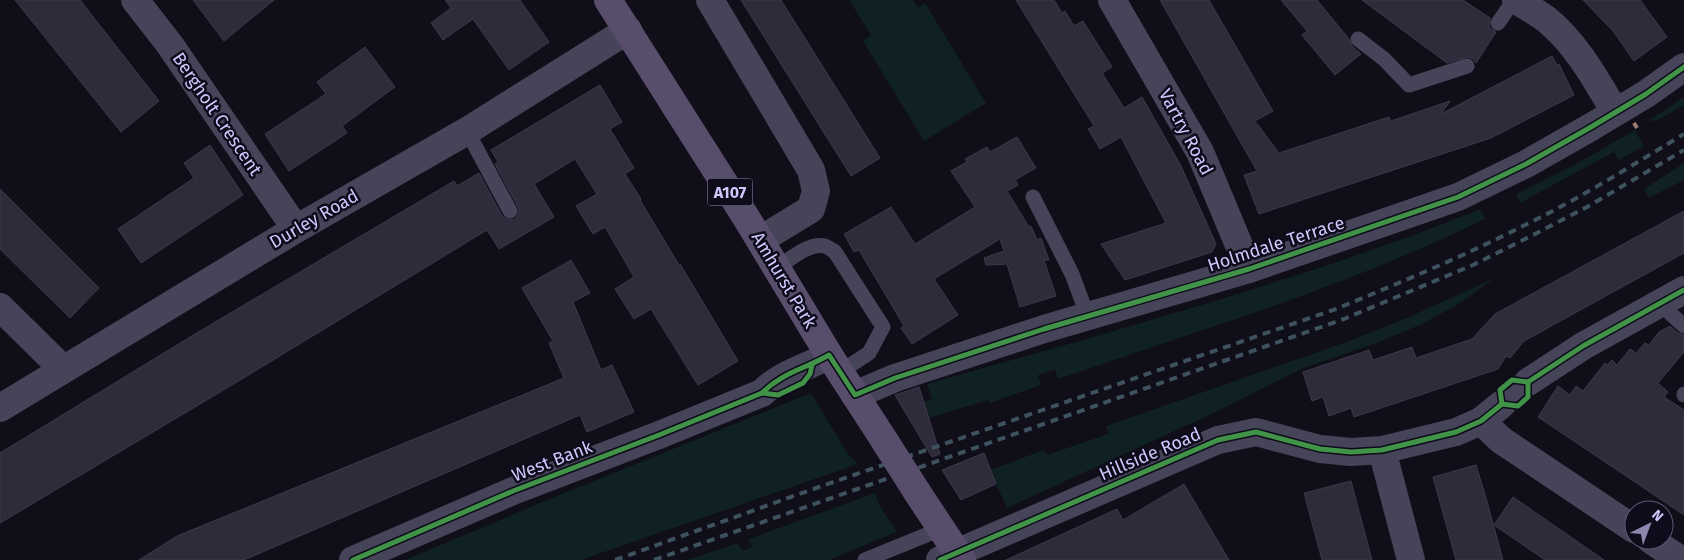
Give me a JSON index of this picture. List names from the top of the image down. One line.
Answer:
{"streets":{"main road":["A107","Amhurst Park"],"street":["Bergholt Crescent","Vartry Road","Durley Road","Holmdale Terrace","Hillside Road","West Bank"]},"crossings":[["Bergholt Crescent","Durley Road"],["Vartry Road","Holmdale Terrace"],["Durley Road","Amhurst Park"],["Holmdale Terrace","Amhurst Park"],["Amhurst Park","Hillside Road"],["Amhurst Park","West Bank"]],"north":"top right"}
